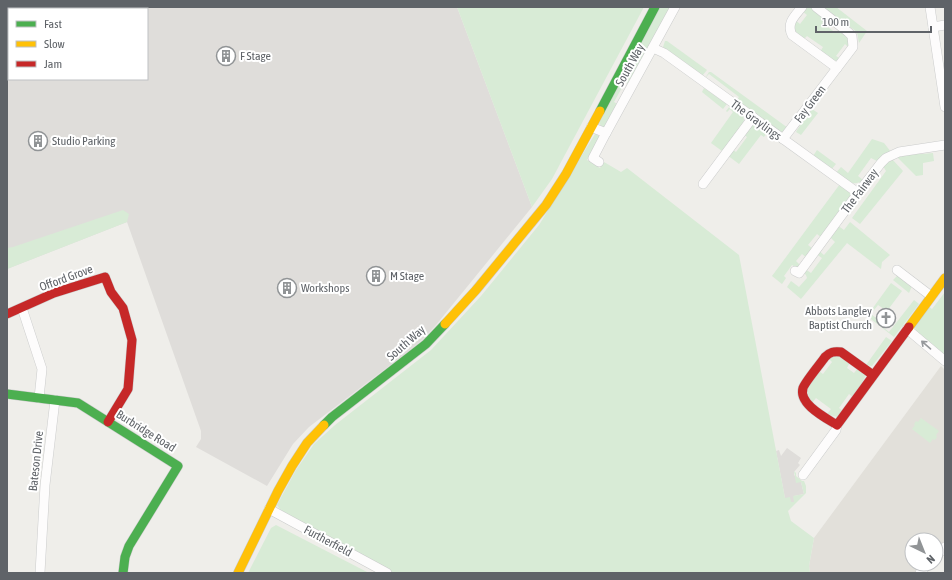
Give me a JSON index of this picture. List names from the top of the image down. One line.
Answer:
{"streets":{"street":["South Way","Fay Green","The Graylings","The Fairway","Offord Grove","Burbridge Road","Bateson Drive","Furtherfield"]},"crossings":[["South Way","The Graylings"],["South Way","Furtherfield"],["Fay Green","The Graylings"],["The Graylings","The Fairway"],["Offord Grove","Burbridge Road"],["Burbridge Road","Bateson Drive"]],"places":{"building":["F Stage","Studio Parking","M Stage","Workshops"],"church":["Abbots Langley Baptist Church"]},"legend":["Fast","Slow","Jam"],"scale_bar":"100 m","north":"bottom right"}
